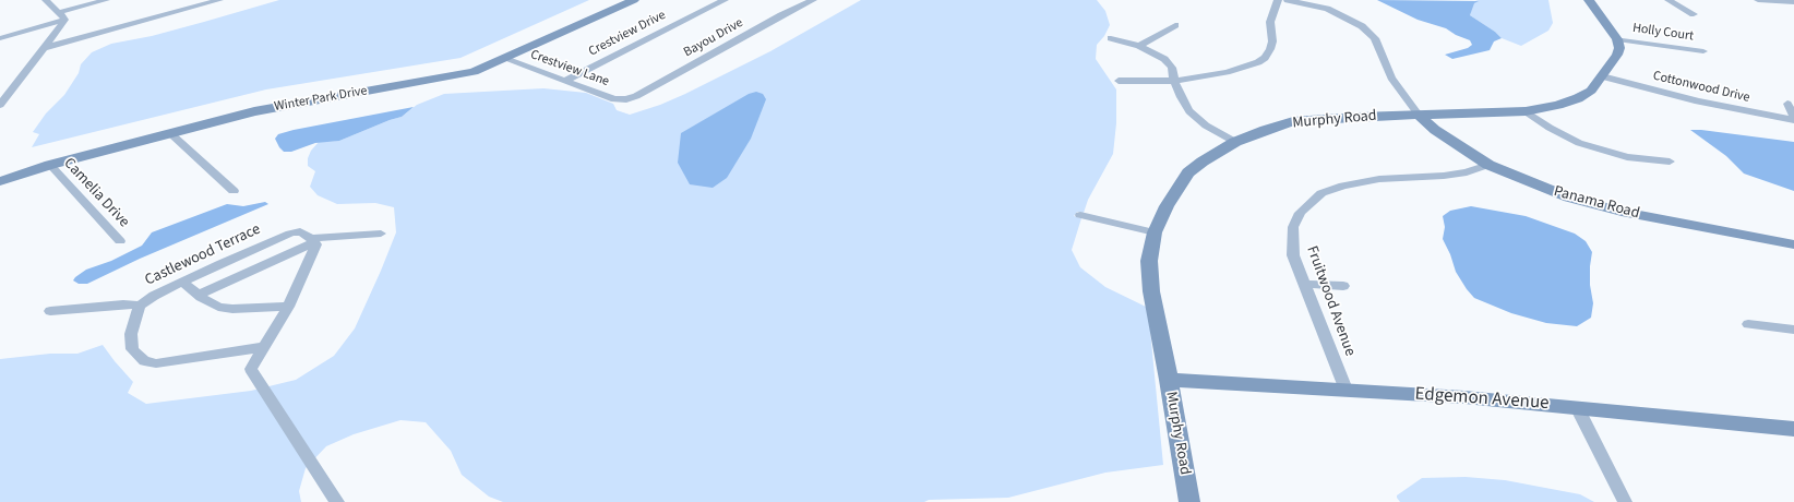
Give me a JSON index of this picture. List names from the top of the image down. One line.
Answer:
{"streets":{"street":["Holly Court","Crestview Drive","Bayou Drive","Crestview Lane","Cottonwood Drive","Winter Park Drive","Murphy Road","Camelia Drive","Panama Road","Castlewood Terrace","Fruitwood Avenue","Edgemon Avenue"]},"crossings":[["Holly Court","Murphy Road"],["Crestview Drive","Crestview Lane"],["Bayou Drive","Crestview Lane"],["Crestview Lane","Winter Park Drive"],["Cottonwood Drive","Murphy Road"],["Winter Park Drive","Camelia Drive"],["Murphy Road","Panama Road"],["Murphy Road","Edgemon Avenue"],["Panama Road","Fruitwood Avenue"],["Fruitwood Avenue","Edgemon Avenue"]]}
